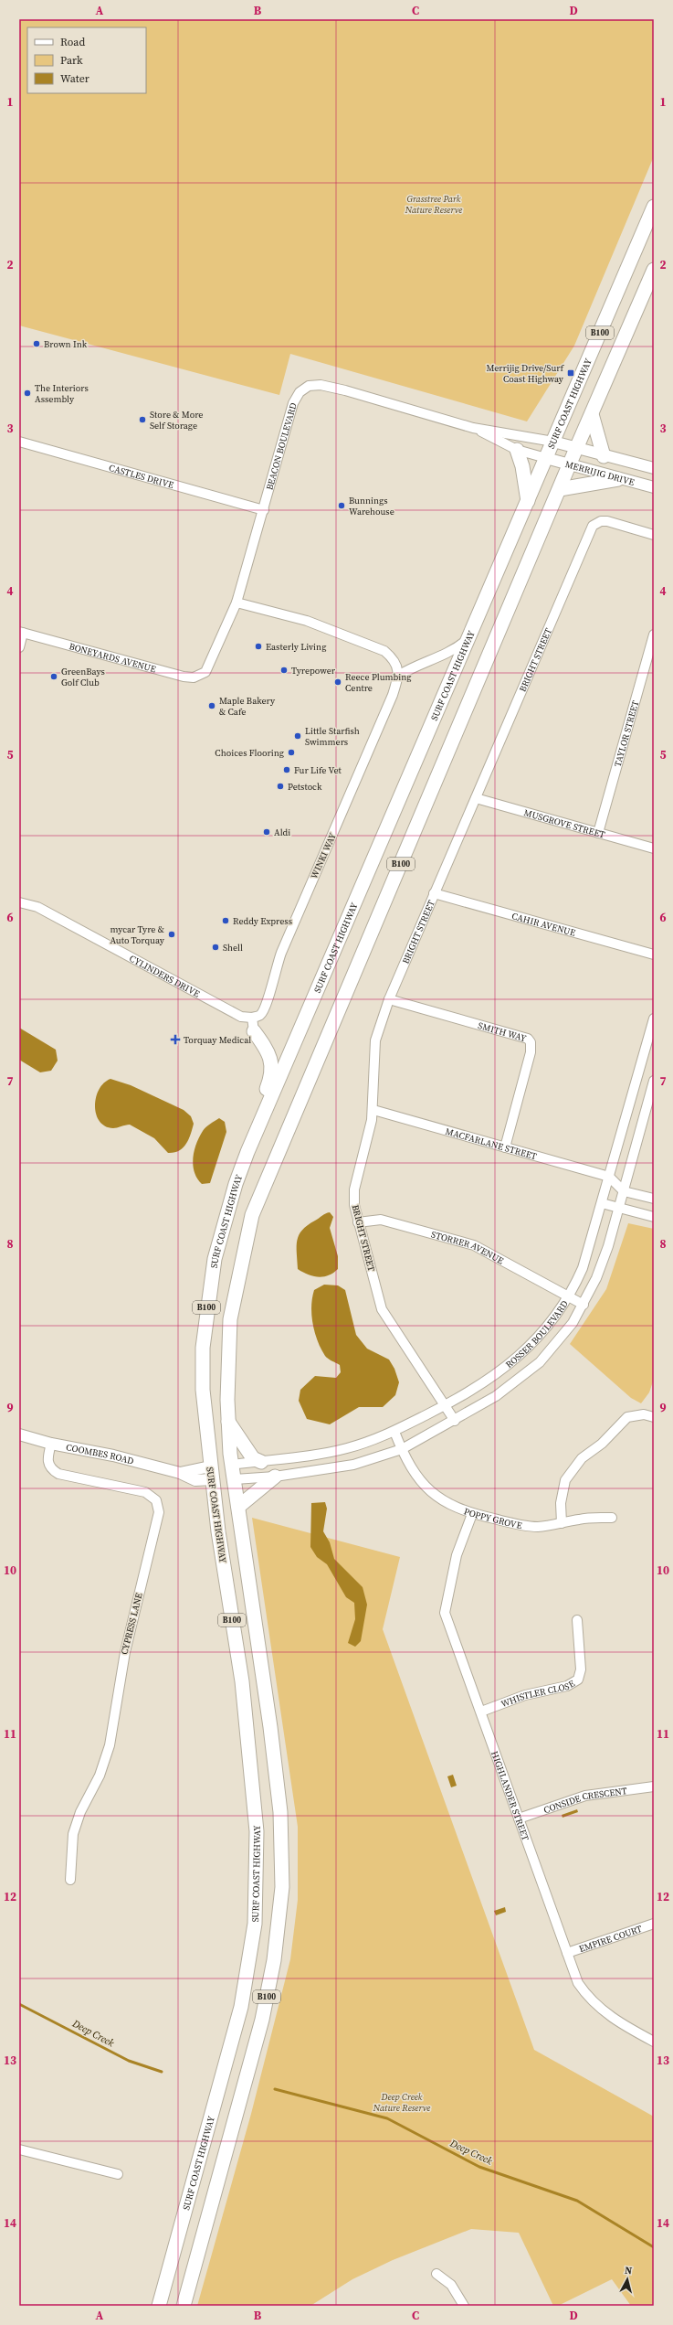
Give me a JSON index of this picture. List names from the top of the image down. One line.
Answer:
{"streets":{"main road":["B100","SURF COAST HIGHWAY"],"street":["BEACON BOULEVARD","MERRIJIG DRIVE","CASTLES DRIVE","BONEYARDS AVENUE","BRIGHT STREET","TAYLOR STREET","MUSGROVE STREET","WINKI WAY","CAHIR AVENUE","CYLINDERS DRIVE","SMITH WAY","MACFARLANE STREET","STORRER AVENUE","ROSSER BOULEVARD","COOMBES ROAD","POPPY GROVE","CYPRESS LANE","WHISTLER CLOSE","HIGHLANDER STREET","CONSIDE CRESCENT","EMPIRE COURT"]},"crossings":[["B100","MERRIJIG DRIVE"],["B100","ROSSER BOULEVARD"],["SURF COAST HIGHWAY","BEACON BOULEVARD"],["SURF COAST HIGHWAY","MERRIJIG DRIVE"],["SURF COAST HIGHWAY","COOMBES ROAD"],["BEACON BOULEVARD","MERRIJIG DRIVE"],["BEACON BOULEVARD","CASTLES DRIVE"],["BEACON BOULEVARD","BONEYARDS AVENUE"],["BRIGHT STREET","MUSGROVE STREET"],["BRIGHT STREET","CAHIR AVENUE"],["BRIGHT STREET","SMITH WAY"],["BRIGHT STREET","MACFARLANE STREET"],["BRIGHT STREET","STORRER AVENUE"],["BRIGHT STREET","ROSSER BOULEVARD"],["TAYLOR STREET","MUSGROVE STREET"],["WINKI WAY","CYLINDERS DRIVE"],["SMITH WAY","MACFARLANE STREET"],["MACFARLANE STREET","ROSSER BOULEVARD"],["STORRER AVENUE","ROSSER BOULEVARD"],["ROSSER BOULEVARD","POPPY GROVE"],["COOMBES ROAD","CYPRESS LANE"],["POPPY GROVE","HIGHLANDER STREET"],["WHISTLER CLOSE","HIGHLANDER STREET"],["HIGHLANDER STREET","CONSIDE CRESCENT"],["HIGHLANDER STREET","EMPIRE COURT"]],"water":["Deep Creek"],"parks":["Grasstree Park Nature Reserve","Deep Creek Nature Reserve"],"places":{"other":["Brown Ink","The Interiors Assembly","Store & More Self Storage","Bunnings Warehouse","Easterly Living","Tyrepower","GreenBays Golf Club","Reece Plumbing Centre","Maple Bakery & Cafe","Little Starfish Swimmers","Choices Flooring","Fur Life Vet","Petstock","Aldi","Reddy Express","mycar Tyre & Auto Torquay","Shell"],"transit":["Merrijig Drive/Surf Coast Highway"],"health":["Torquay Medical"]},"legend":["Road","Park","Water"],"north":"top","grid":{"columns":["A","B","C","D"],"rows":["1","2","3","4","5","6","7","8","9","10","11","12","13","14"]}}
